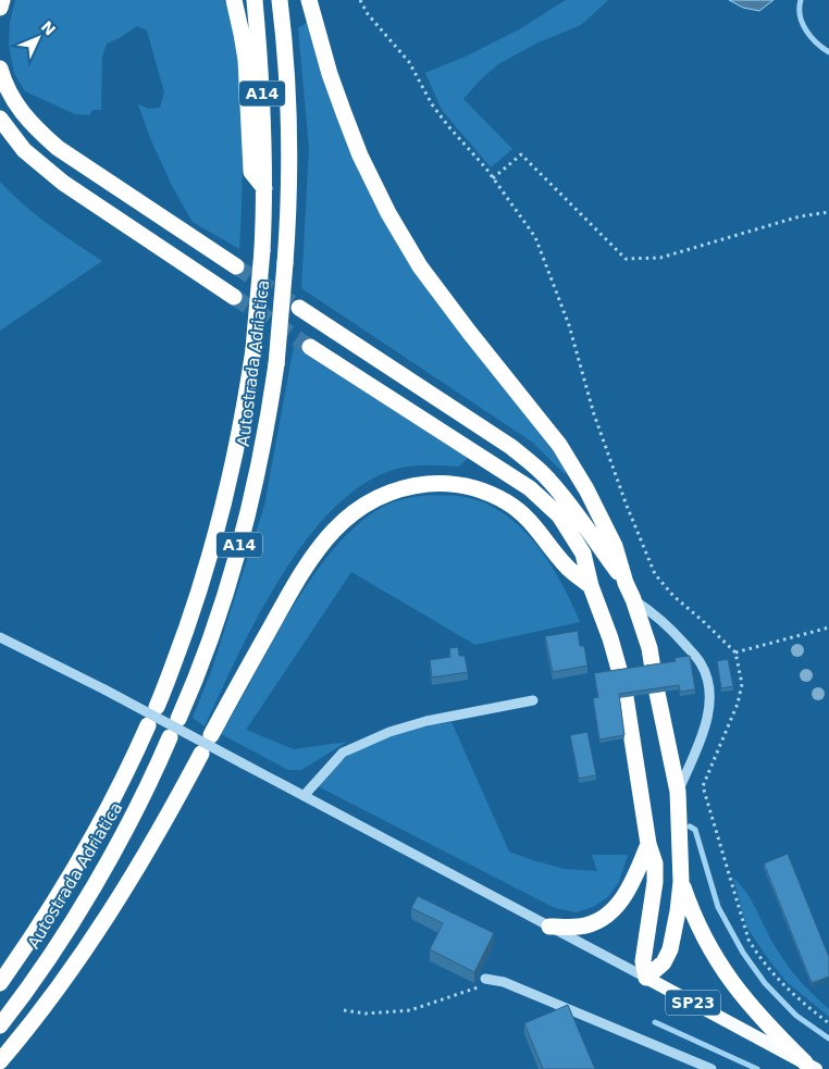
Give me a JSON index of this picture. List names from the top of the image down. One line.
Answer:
{"streets":{"highway":["A14","Autostrada Adriatica"],"main road":["SP23"]},"north":"top right"}
